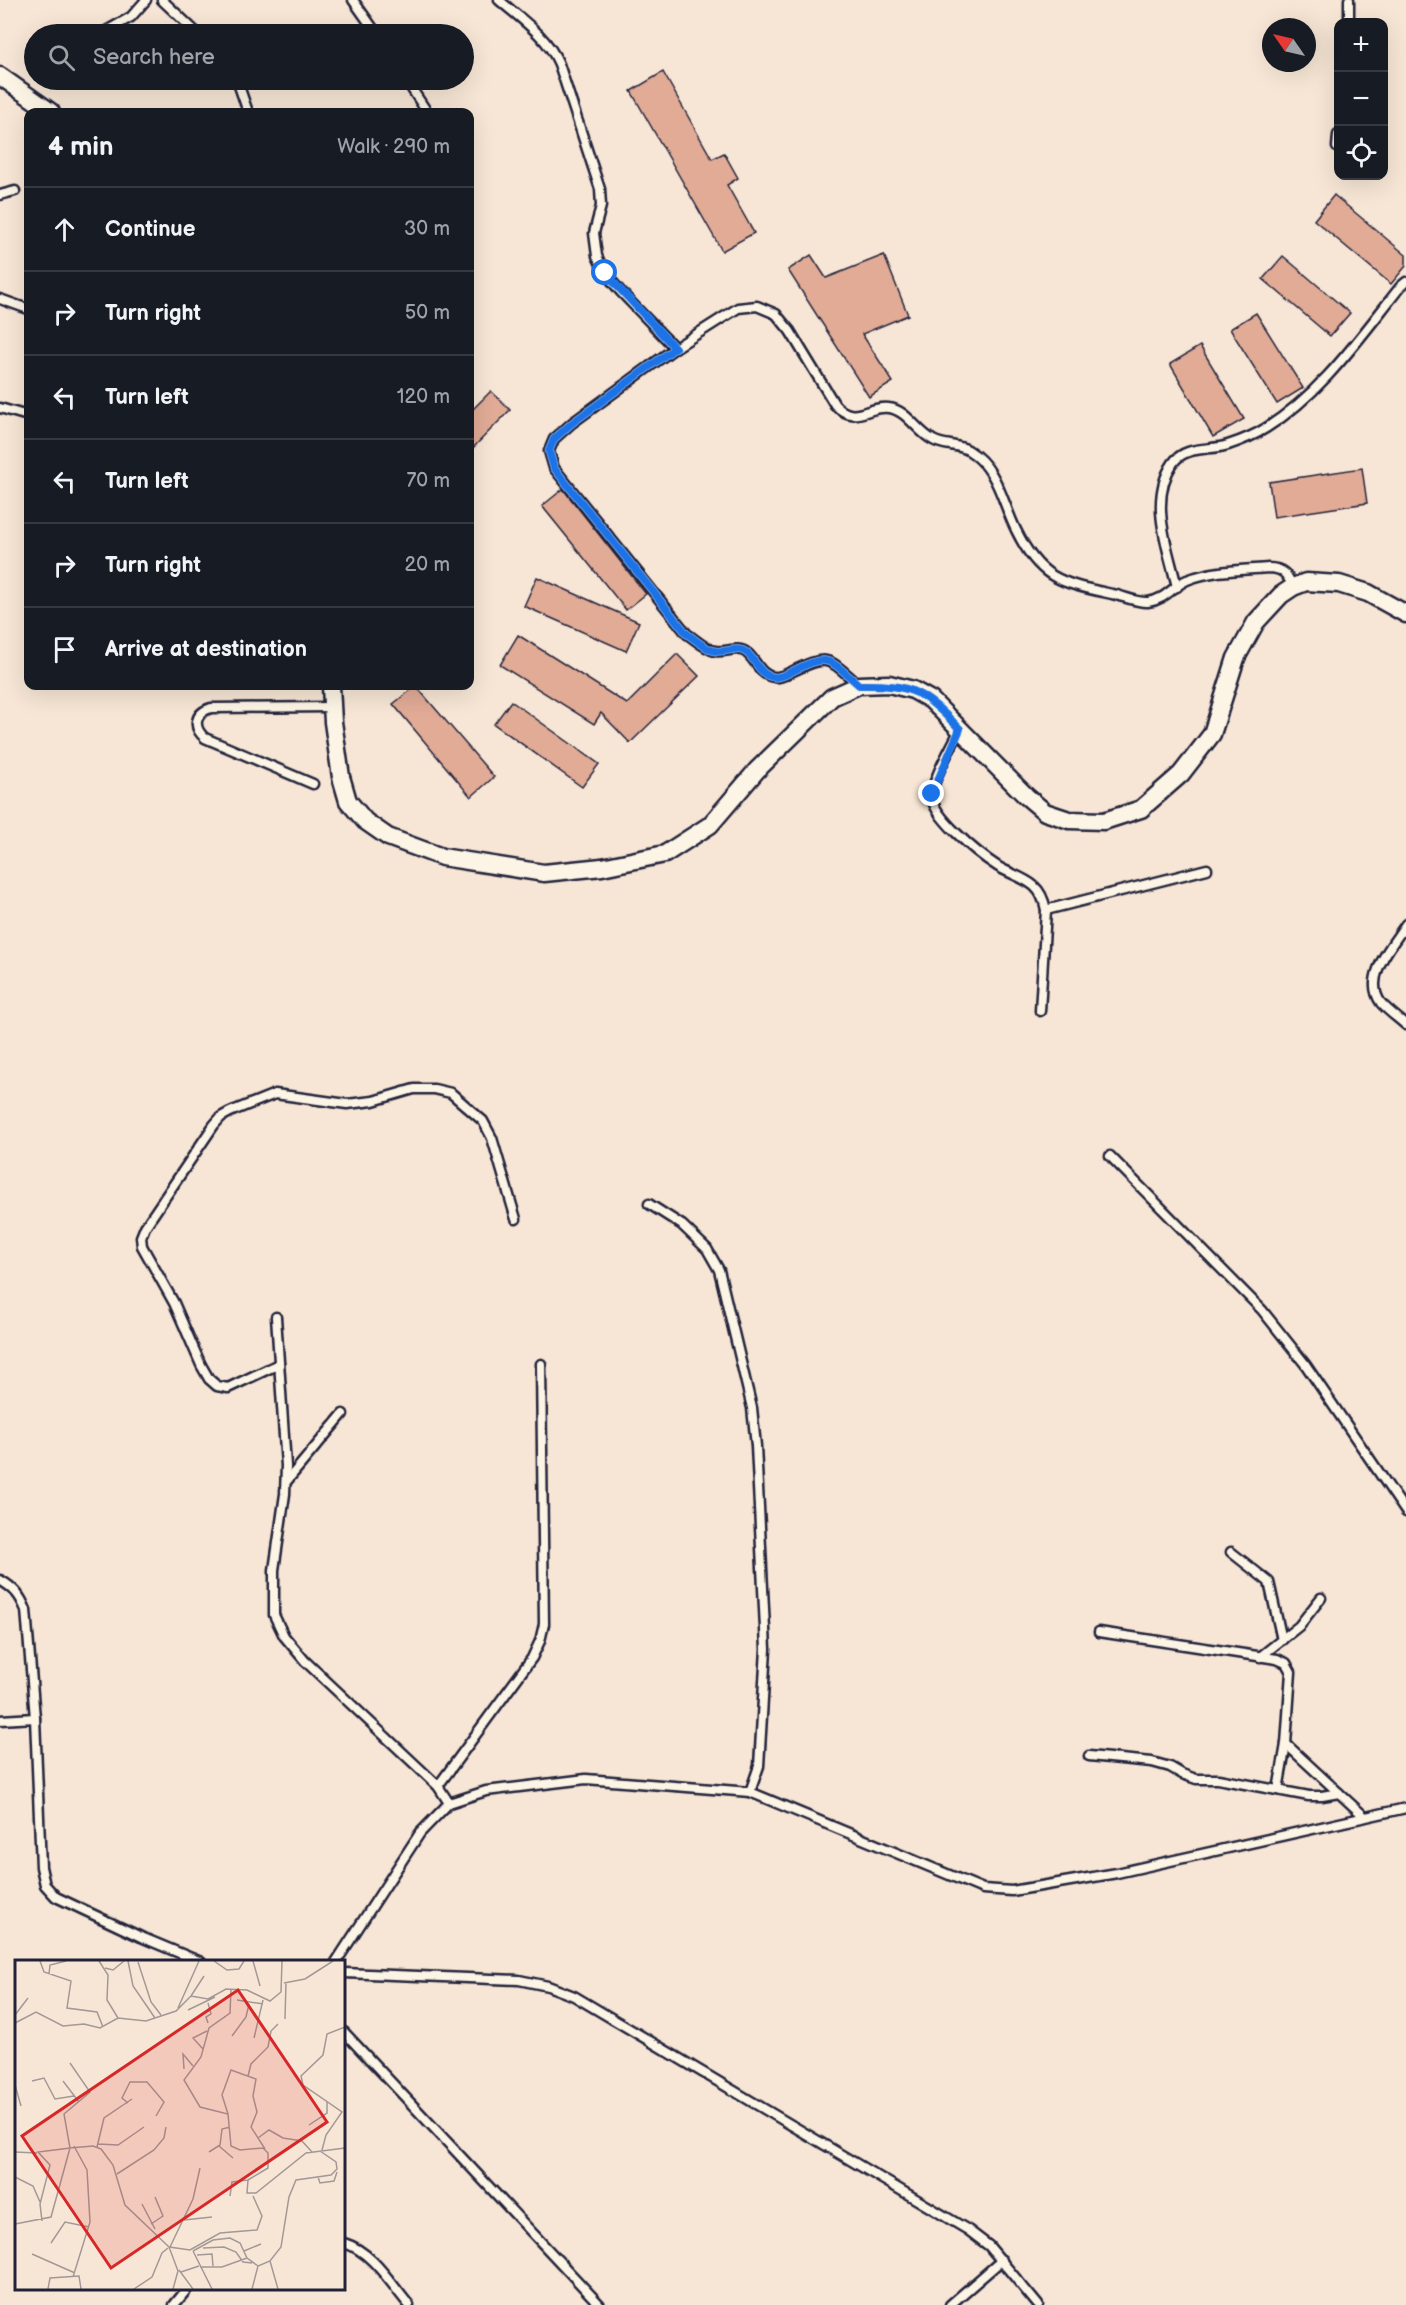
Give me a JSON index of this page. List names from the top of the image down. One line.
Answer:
{"north":"top left","page":{"map_buttons":["+","−"],"search":"Search here","heading":["4 min","Walk · 290 m"],"list":[["Continue","30 m"],["Turn right","50 m"],["Turn left","120 m"],["Turn left","70 m"],["Turn right","20 m"],"Arrive at destination"]}}
